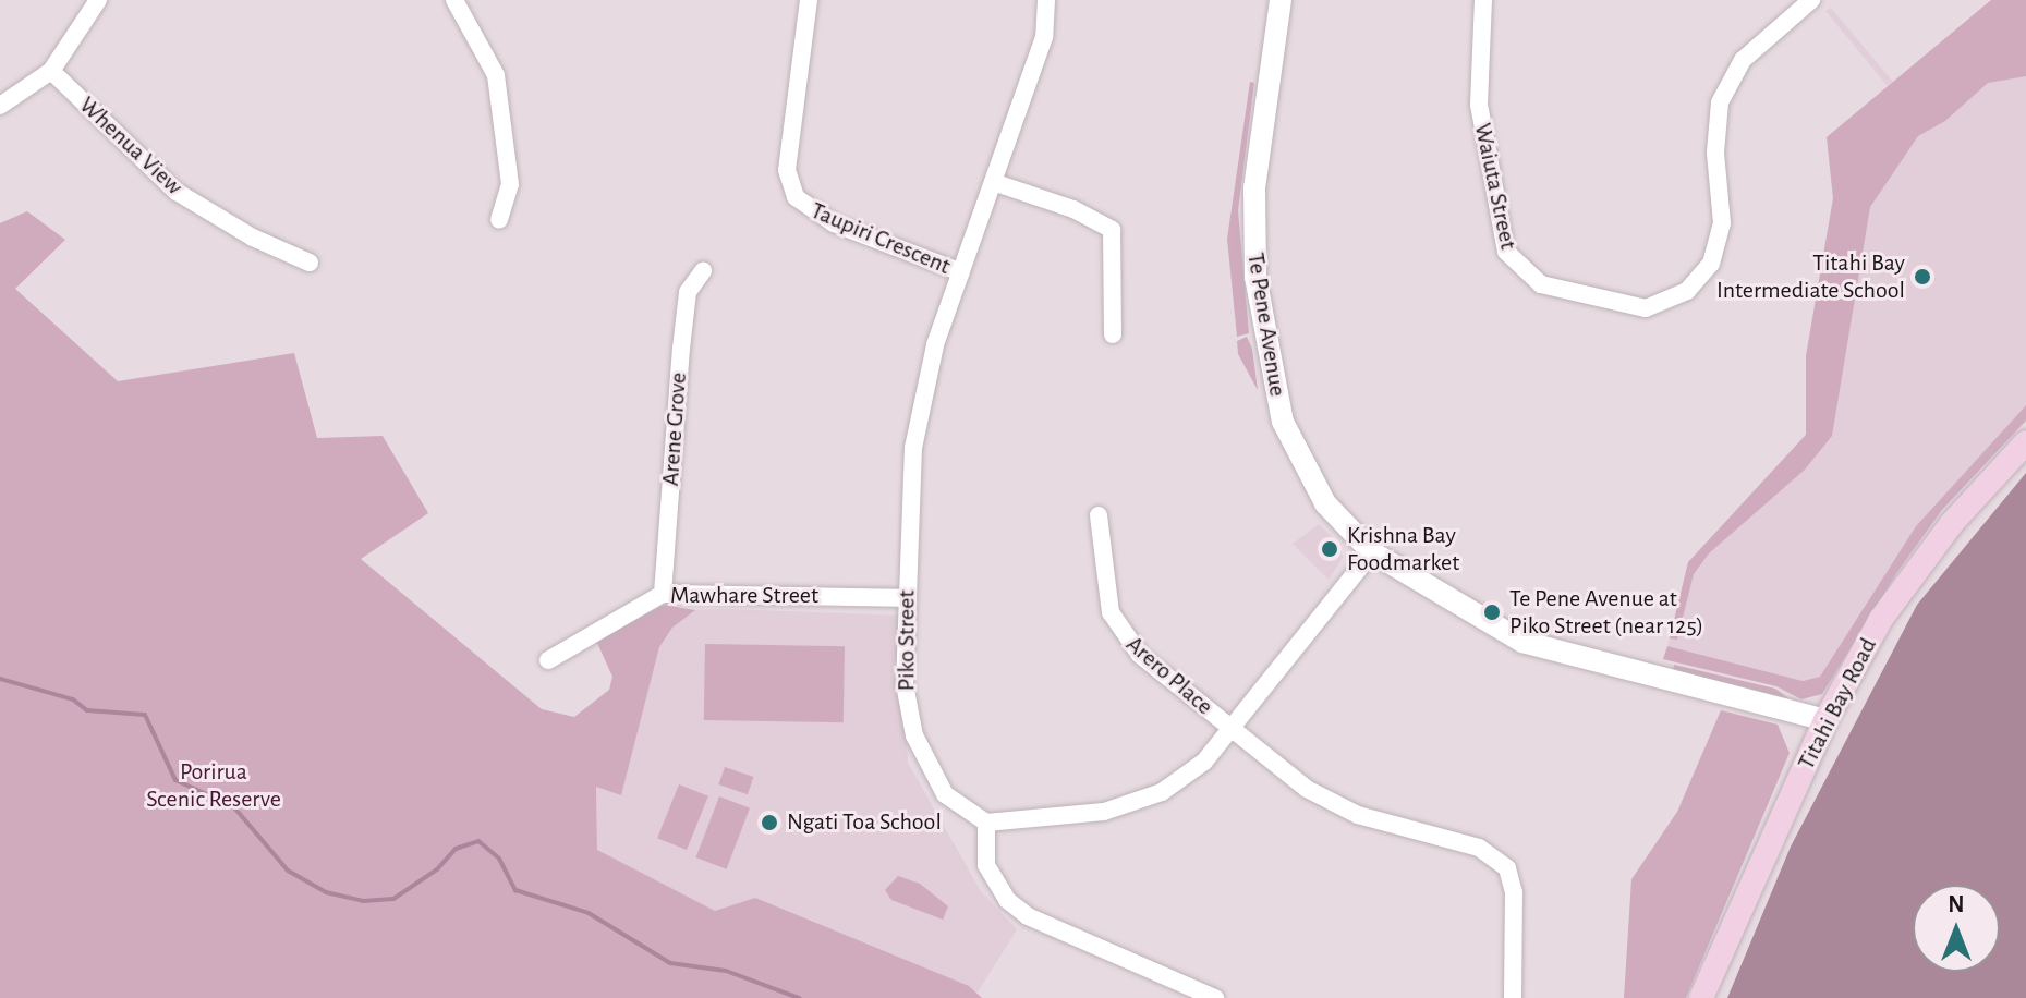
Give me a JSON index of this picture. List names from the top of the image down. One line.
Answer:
{"streets":{"main road":["Titahi Bay Road"],"street":["Whenua View","Waiuta Street","Taupiri Crescent","Te Pene Avenue","Arene Grove","Mawhare Street","Piko Street","Arero Place"]},"crossings":[["Taupiri Crescent","Piko Street"],["Te Pene Avenue","Titahi Bay Road"],["Arene Grove","Mawhare Street"],["Mawhare Street","Piko Street"]],"parks":["Porirua Scenic Reserve"],"places":["Titahi Bay Intermediate School","Krishna Bay Foodmarket","Te Pene Avenue at Piko Street (near 125)","Ngati Toa School"],"north":"top"}
